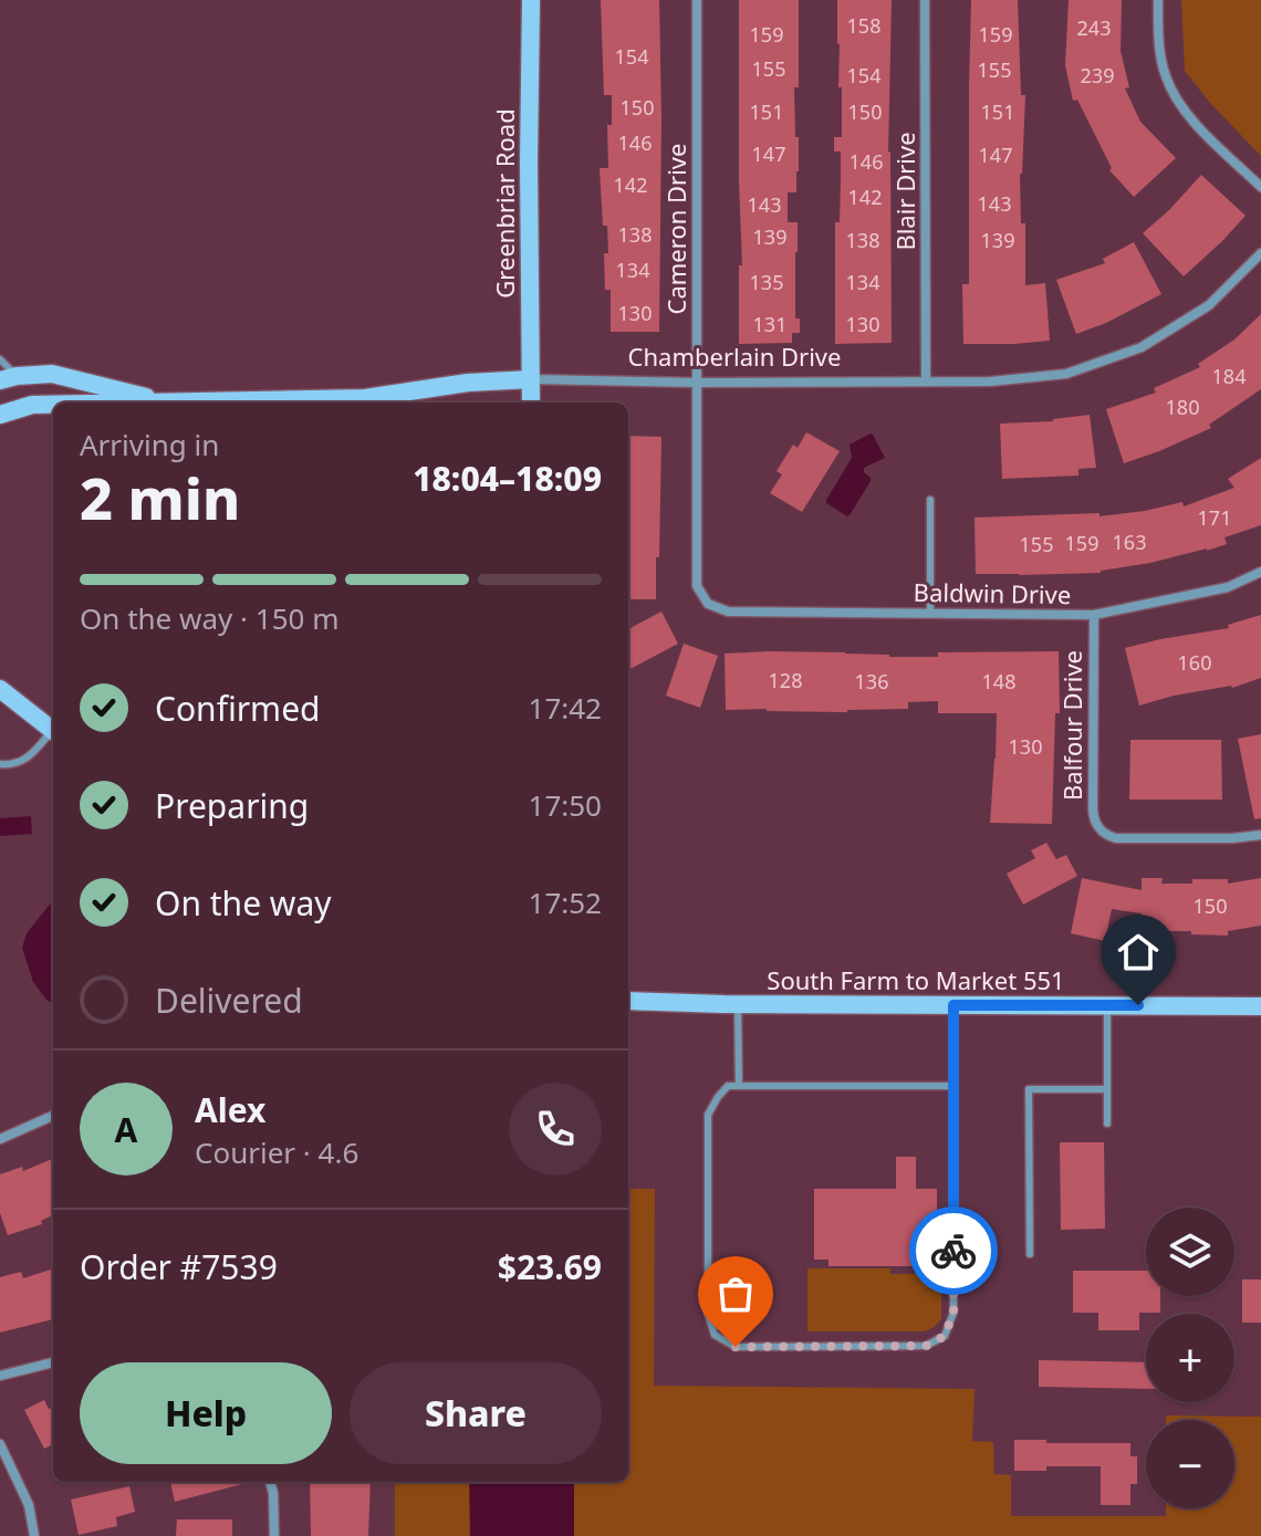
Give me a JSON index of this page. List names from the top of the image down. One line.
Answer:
{"streets":{"street":["Blair Drive","Greenbriar Road","Cameron Drive","Chamberlain Drive","Baldwin Drive","Balfour Drive","South Farm to Market 551"]},"crossings":[["Blair Drive","Chamberlain Drive"],["Greenbriar Road","Chamberlain Drive"],["Cameron Drive","Chamberlain Drive"],["Cameron Drive","Baldwin Drive"],["Baldwin Drive","Balfour Drive"]],"house_numbers":["158","243","159","159","154","155","155","154","239","150","151","150","151","146","147","147","146","142","142","143","143","138","139","138","139","134","135","134","130","131","130","184","180","171","163","159","155","160","128","136","148","130","150"],"page":{"heading":["2 min","Arriving in","18:04–18:09"],"panel":["Alex","Courier · 4.6","Order #7539","$23.69"],"bar":"On the way · 150 m","list":[["Confirmed","17:42"],["Preparing","17:50"],["On the way","17:52"],"Delivered"],"round":"A","map_buttons":["+","−"],"buttons":["Help","Share"]}}
